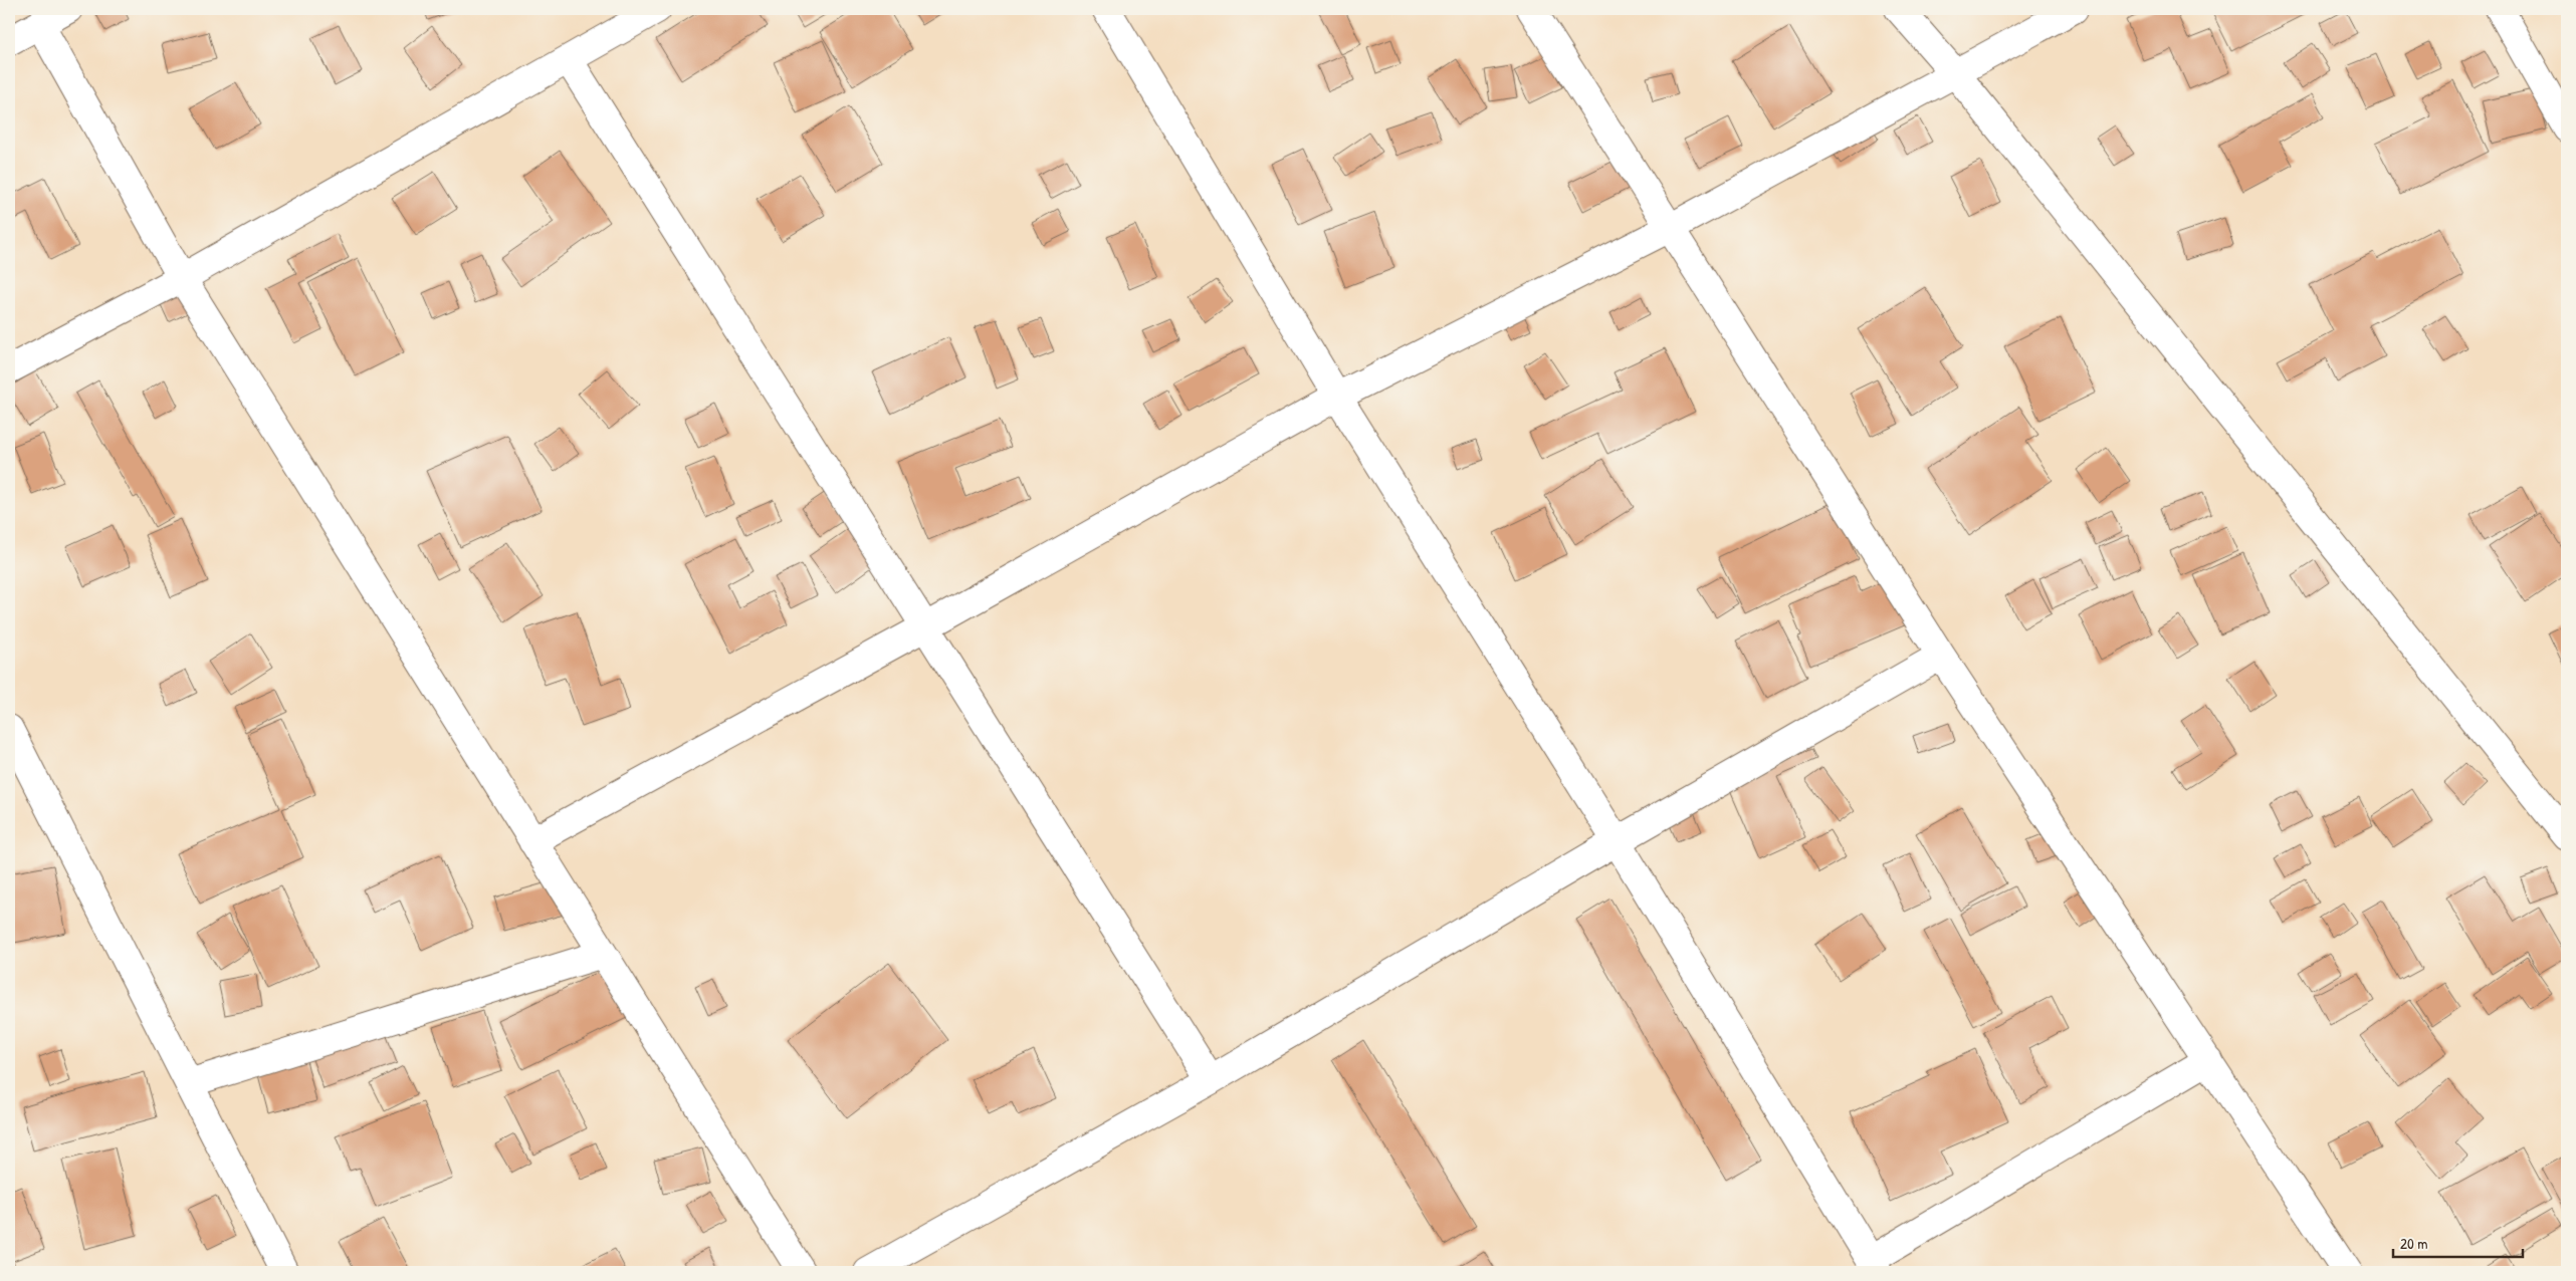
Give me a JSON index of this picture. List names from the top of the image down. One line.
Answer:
{"scale_bar":"20 m"}
